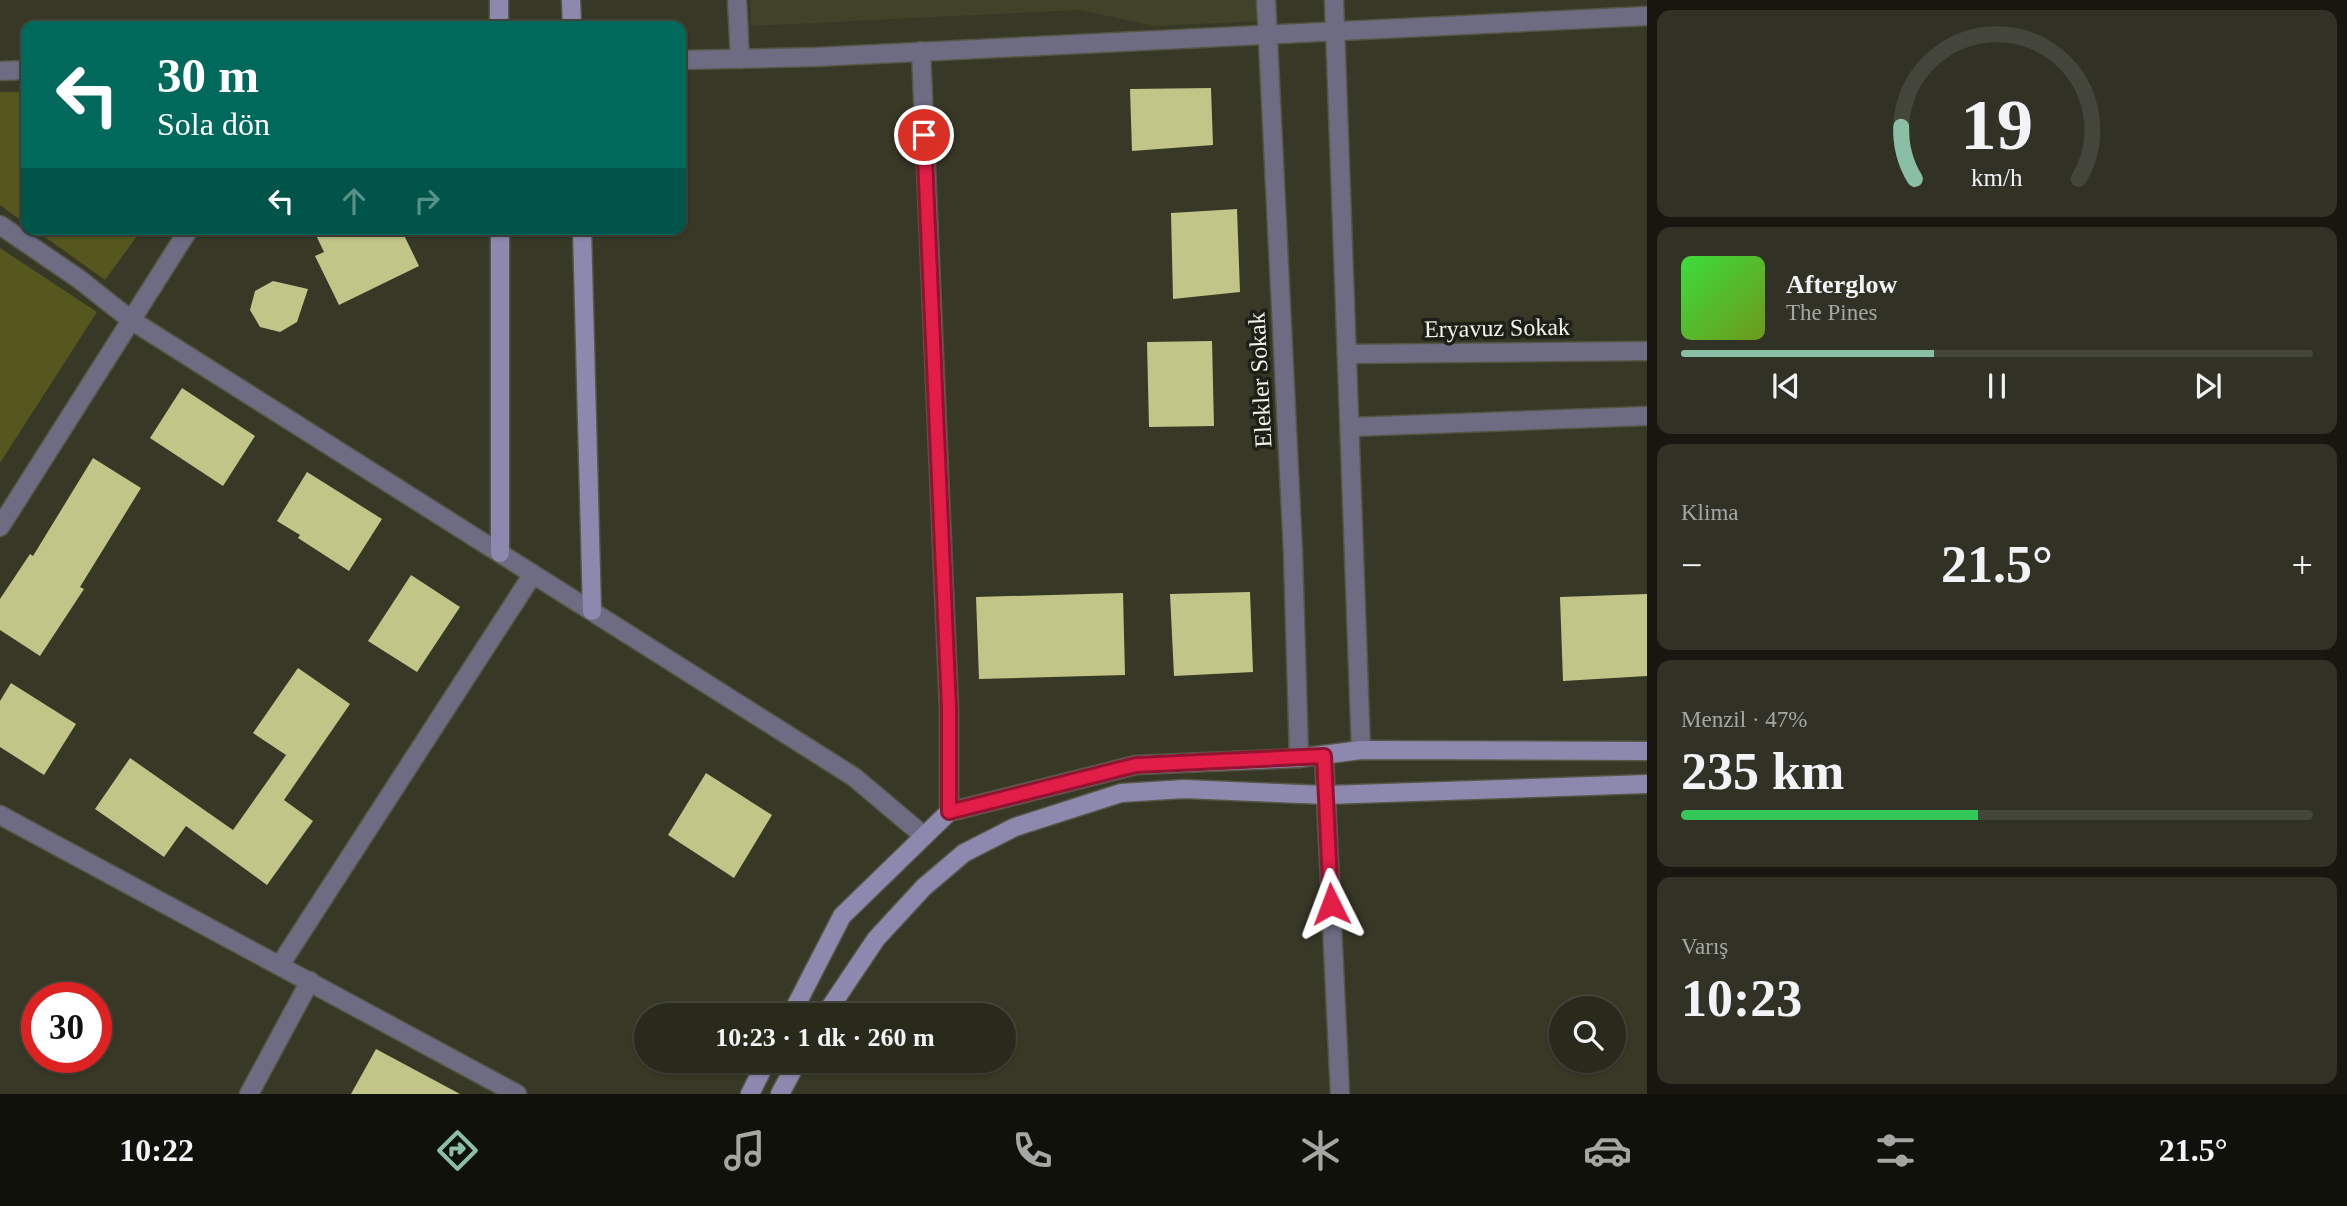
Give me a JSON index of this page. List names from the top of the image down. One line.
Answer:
{"streets":{"street":["Eryavuz Sokak","Elekler Sokak"]},"page":{"turn":["30 m","Sola dön"],"song":["Afterglow","The Pines"],"tile":["Klima",["Menzil · 47%","235 km"],["Varış","10:23"]],"heat":["−","21.5°","+"],"limit":"30","trip":"10:23 · 1 dk · 260 m","tabs":["10:22","21.5°"],"gauge":["19","km/h"]}}
